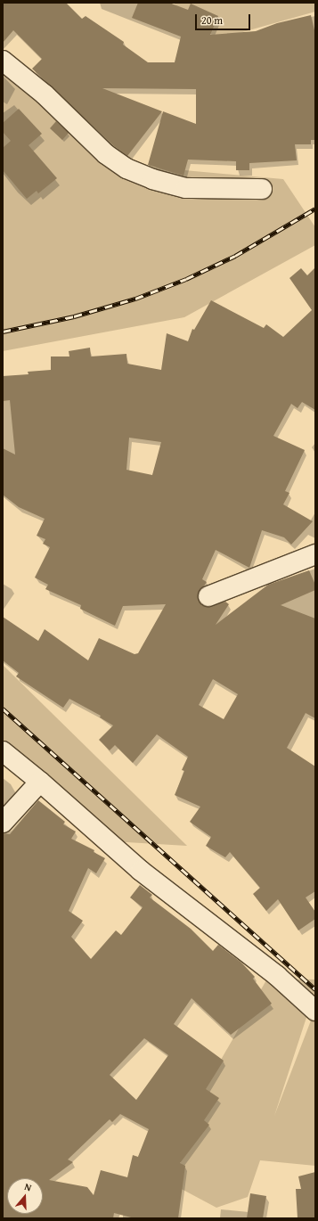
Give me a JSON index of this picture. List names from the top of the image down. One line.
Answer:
{"scale_bar":"20 m","north":"top"}
